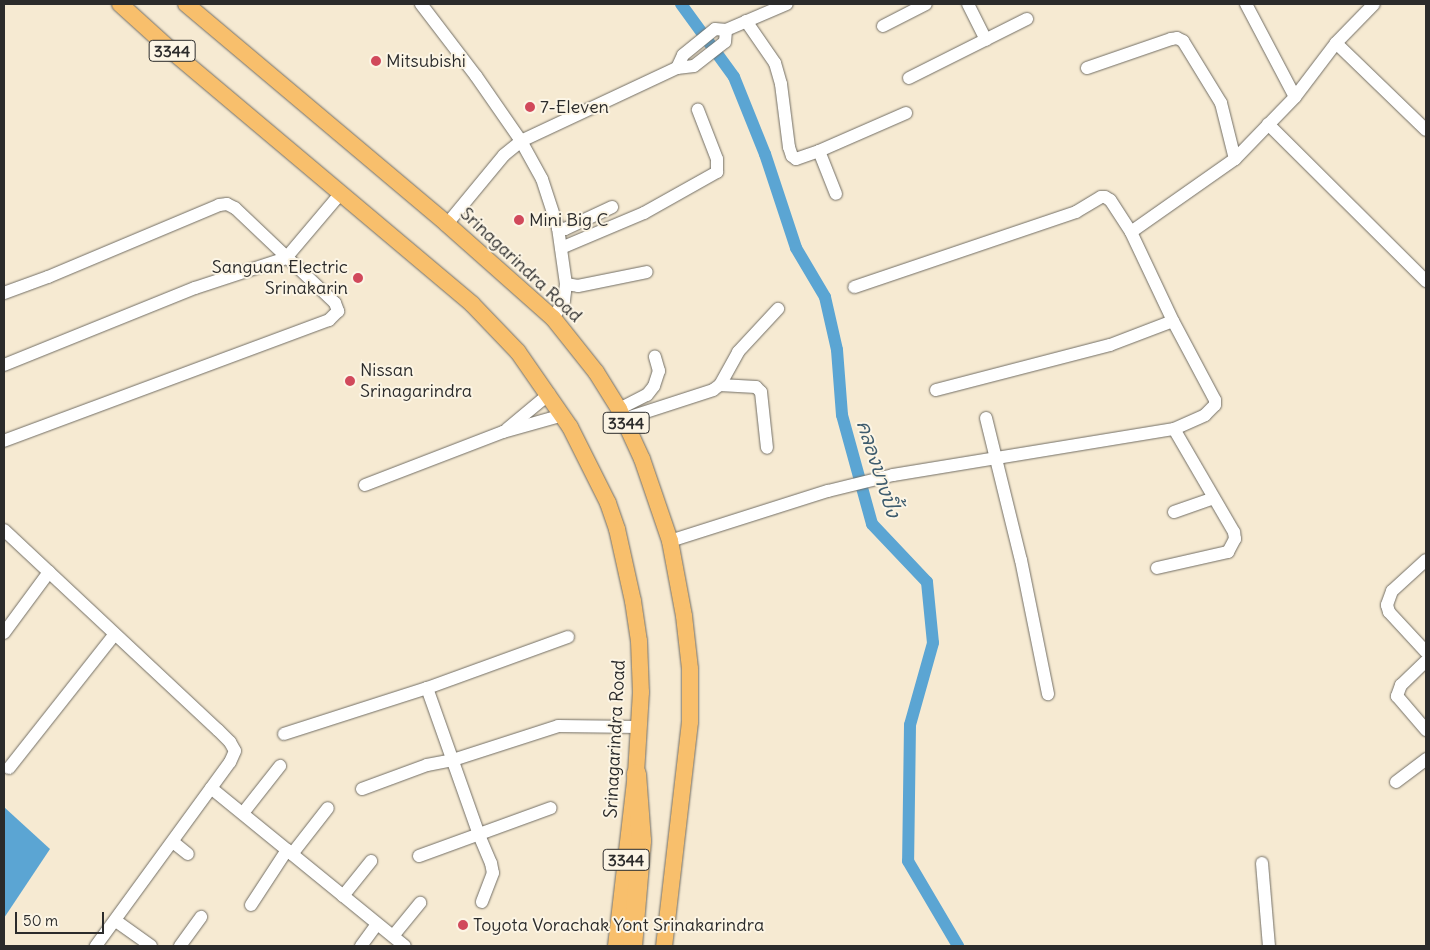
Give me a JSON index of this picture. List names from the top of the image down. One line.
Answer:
{"streets":{"main road":["3344","Srinagarindra Road"]},"water":["คลองบางปิ้ง"],"places":["Mitsubishi","7-Eleven","Mini Big C","Sanguan Electric Srinakarin","Nissan Srinagarindra","Toyota Vorachak Yont Srinakarindra"],"scale_bar":"50 m"}
